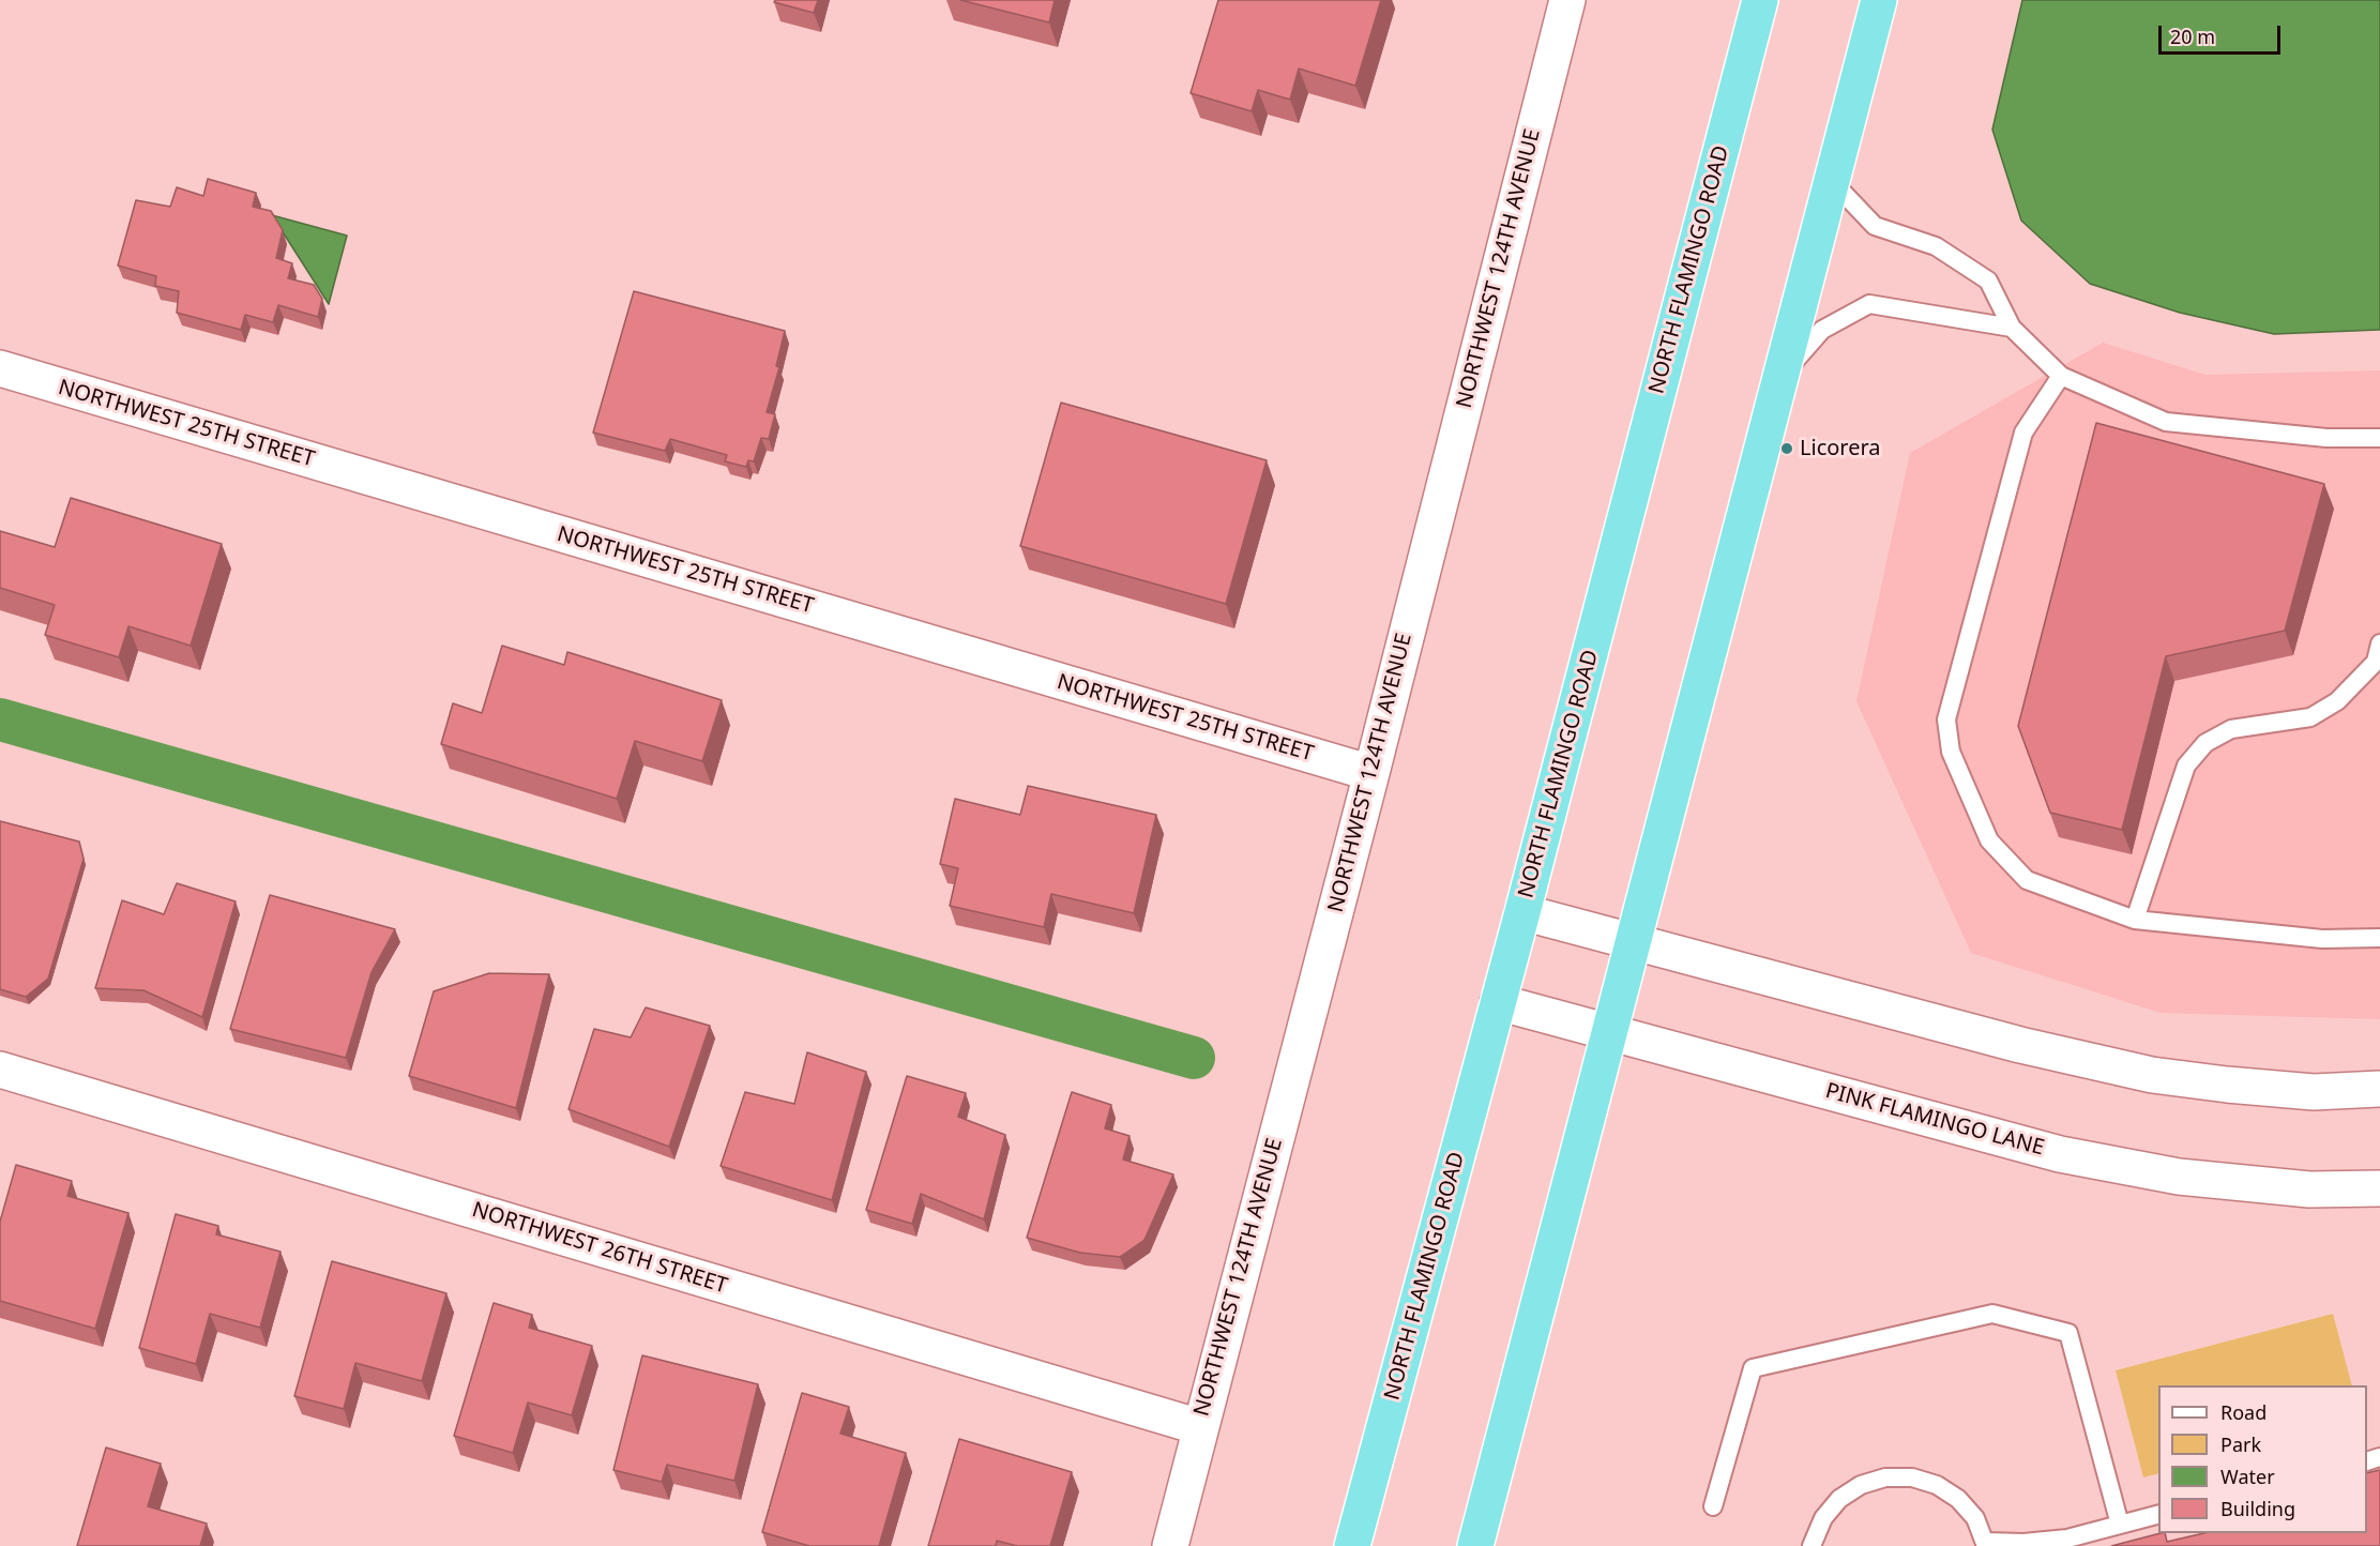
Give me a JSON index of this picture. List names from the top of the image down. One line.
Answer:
{"streets":{"highway":["NORTH FLAMINGO ROAD"],"street":["NORTHWEST 124TH AVENUE","NORTHWEST 25TH STREET","PINK FLAMINGO LANE","NORTHWEST 26TH STREET"]},"crossings":[["NORTHWEST 124TH AVENUE","NORTHWEST 25TH STREET"],["NORTHWEST 124TH AVENUE","NORTHWEST 26TH STREET"],["NORTH FLAMINGO ROAD","PINK FLAMINGO LANE"]],"places":["Licorera"],"legend":["Road","Park","Water","Building"],"scale_bar":"20 m"}
